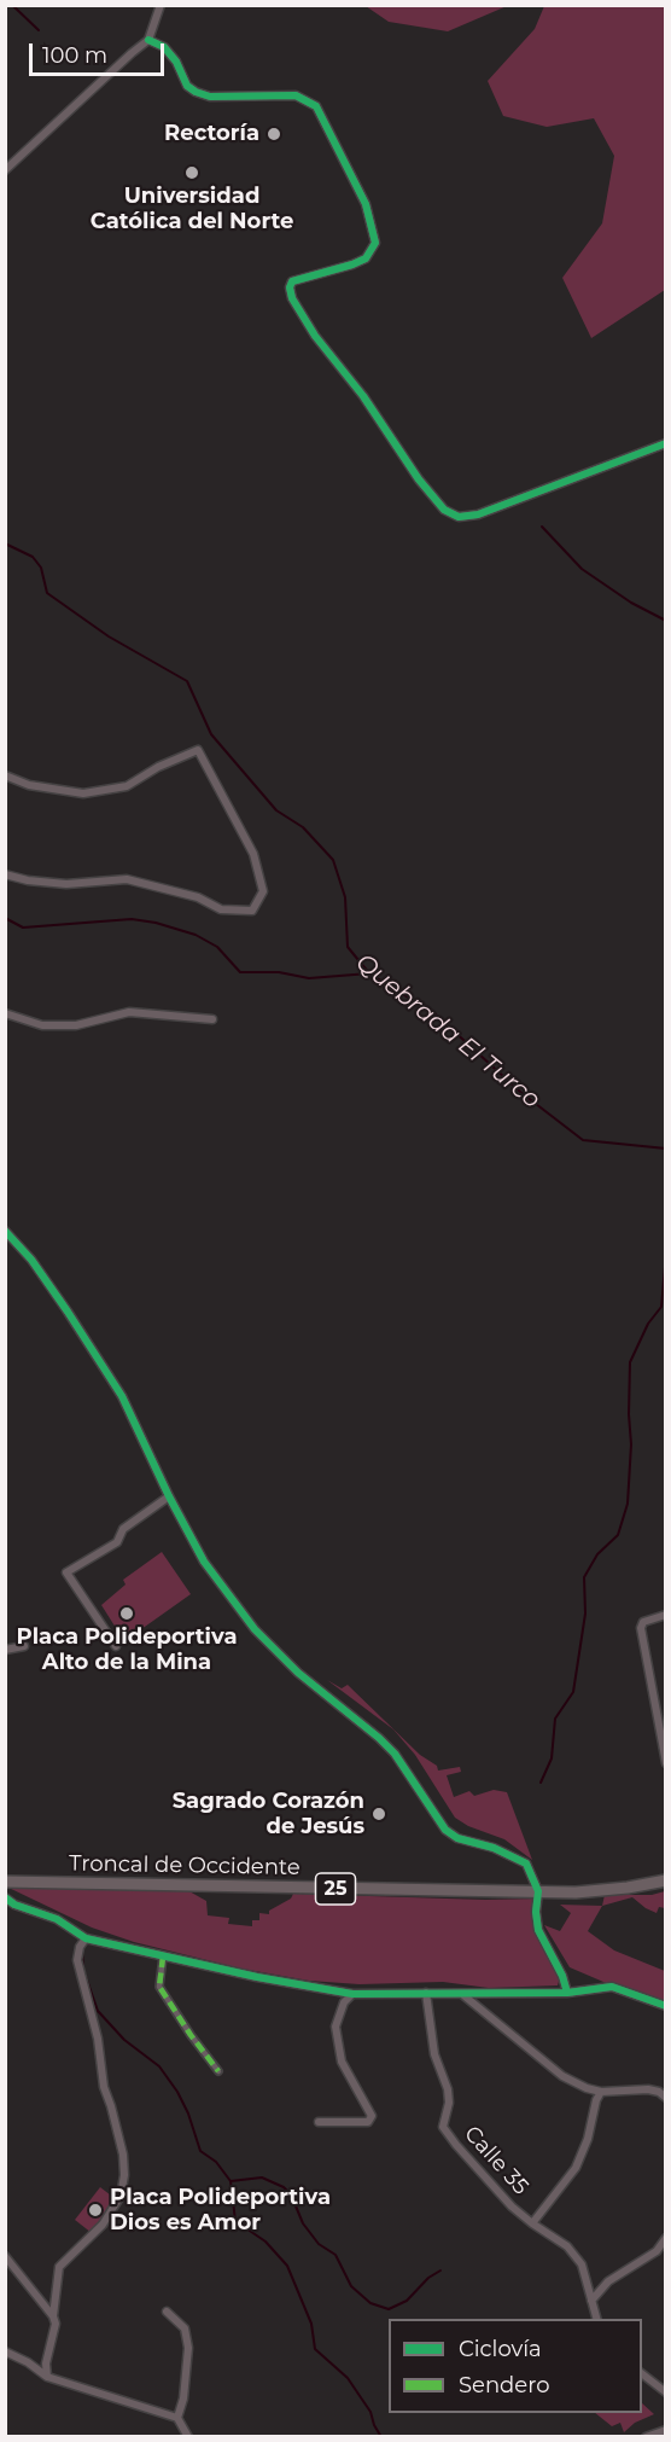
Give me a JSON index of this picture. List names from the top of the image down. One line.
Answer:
{"streets":{"main road":["Troncal de Occidente","25"],"street":["Calle 35"]},"water":["Quebrada El Turco"],"places":["Rectoría","Universidad Católica del Norte","Placa Polideportiva Alto de la Mina","Sagrado Corazón de Jesús","Placa Polideportiva Dios es Amor"],"legend":["Ciclovía","Sendero"],"scale_bar":"100 m"}
